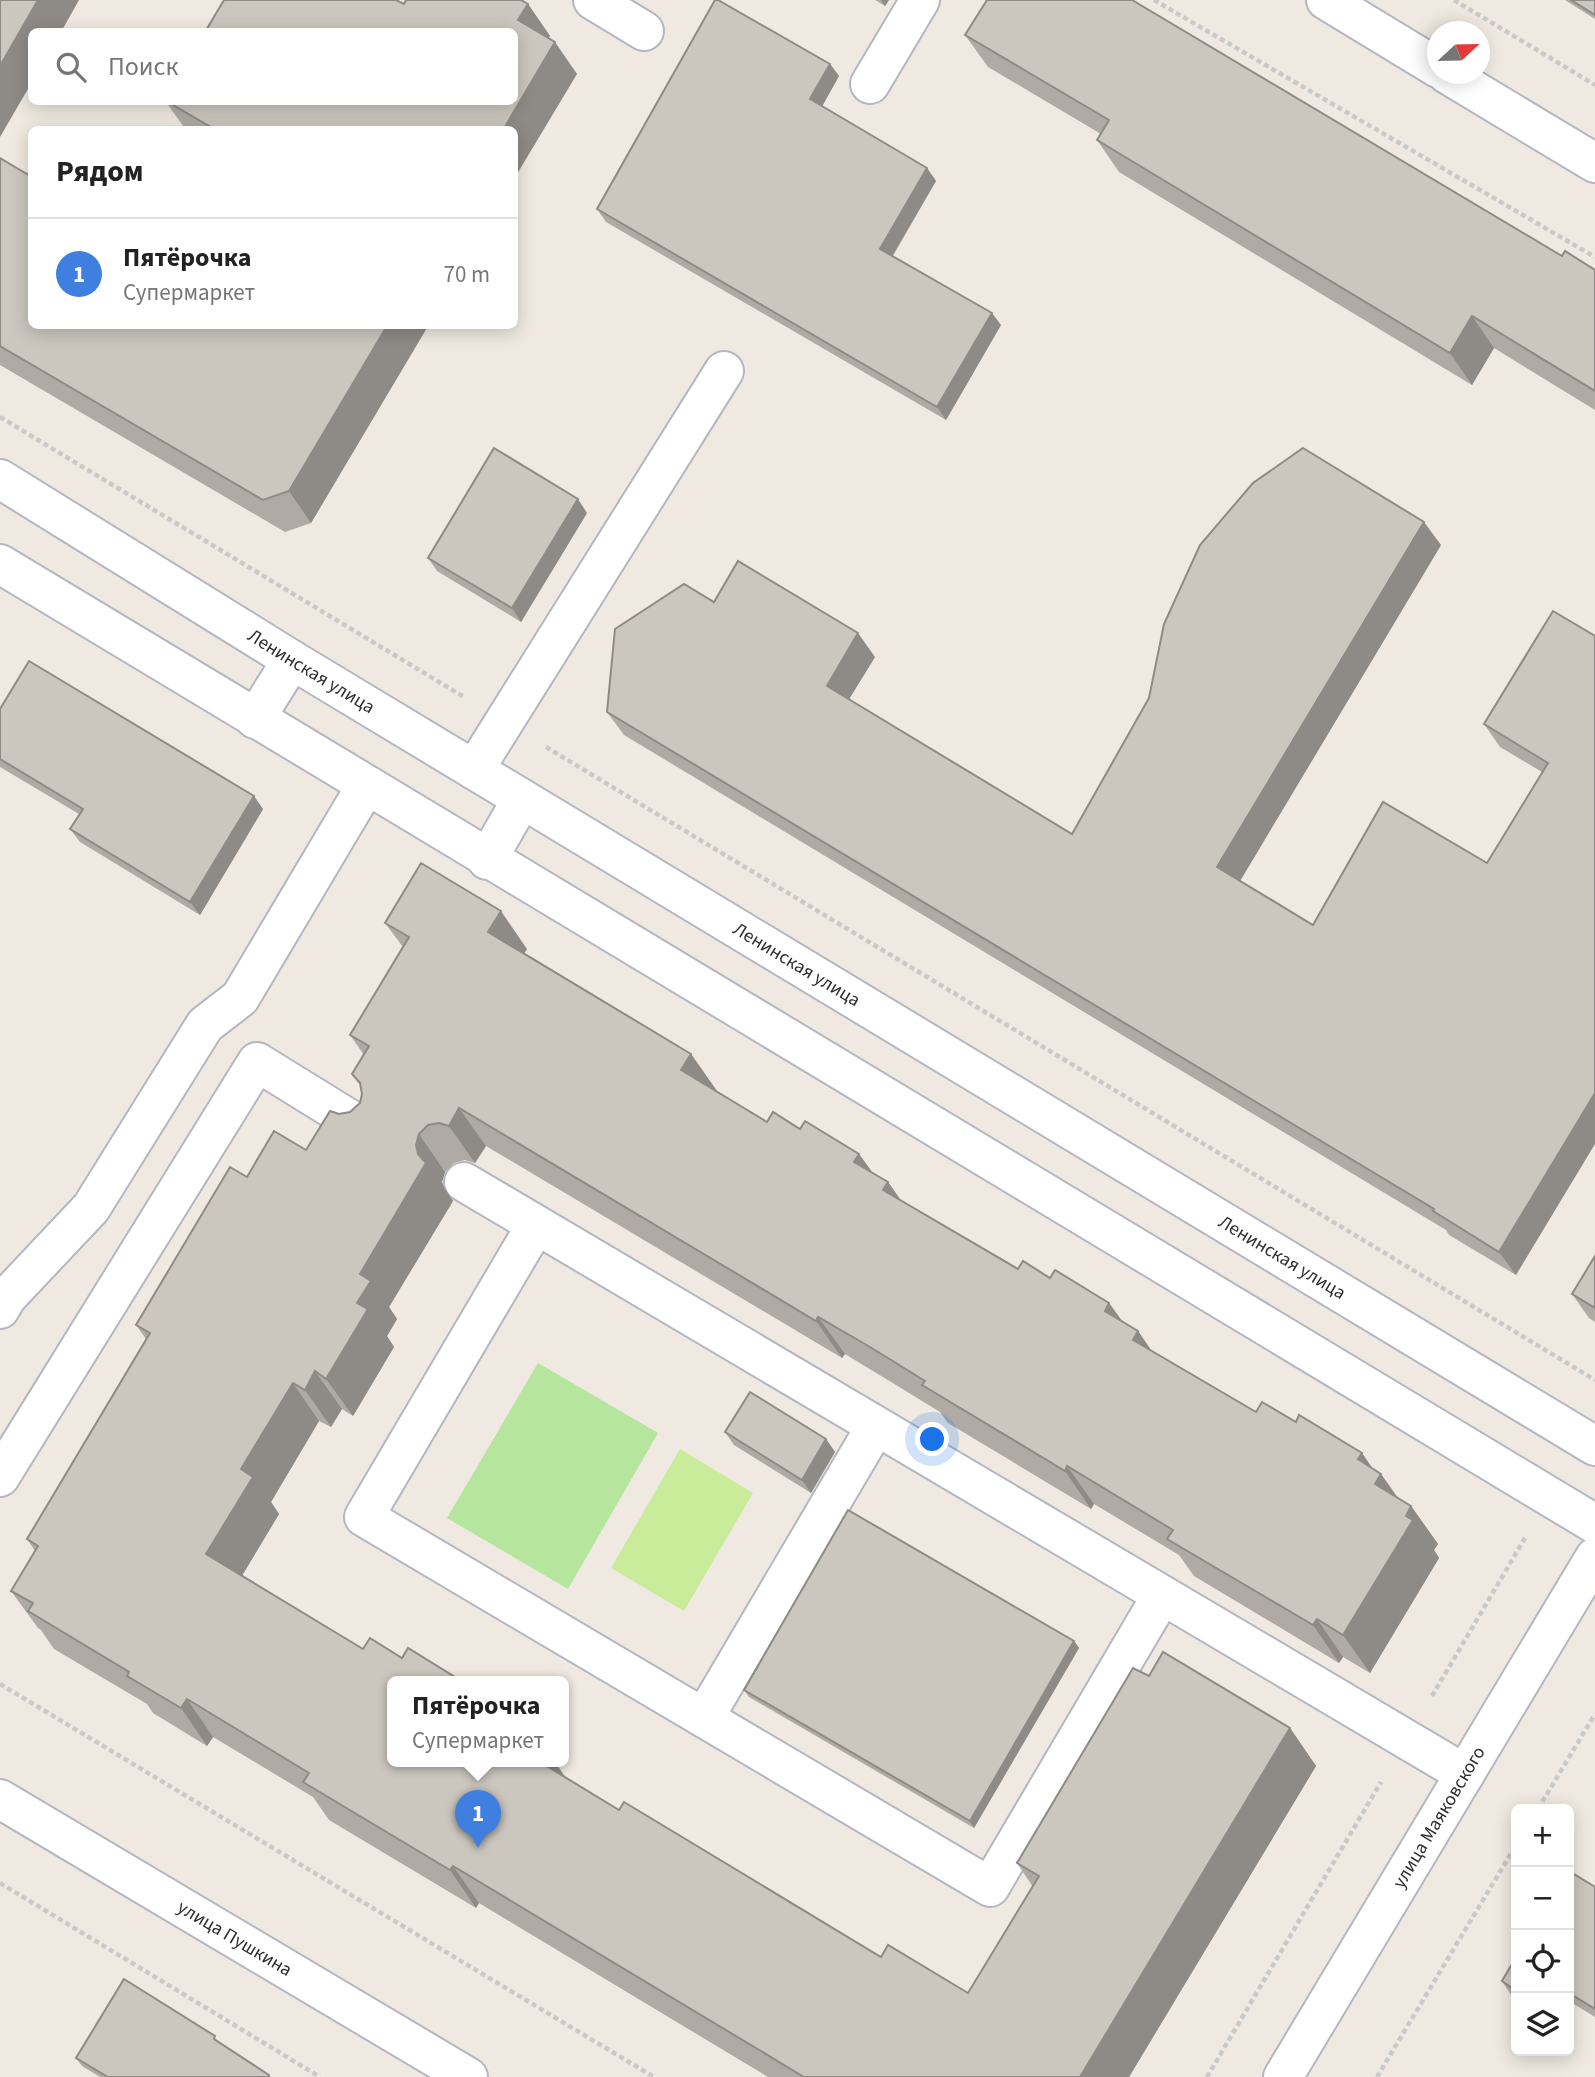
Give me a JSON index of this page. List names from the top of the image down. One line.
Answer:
{"streets":{"street":["Ленинская улица","улица Маяковского","улица Пушкина"]},"north":"right","page":{"search":"Поиск","heading":"Рядом","list":[{"mark":"1","name":"Пятёрочка","note":"Супермаркет","value":"70 m"}],"popup":["Пятёрочка","Супермаркет"],"pins":"1","map_buttons":["+","−"]}}
